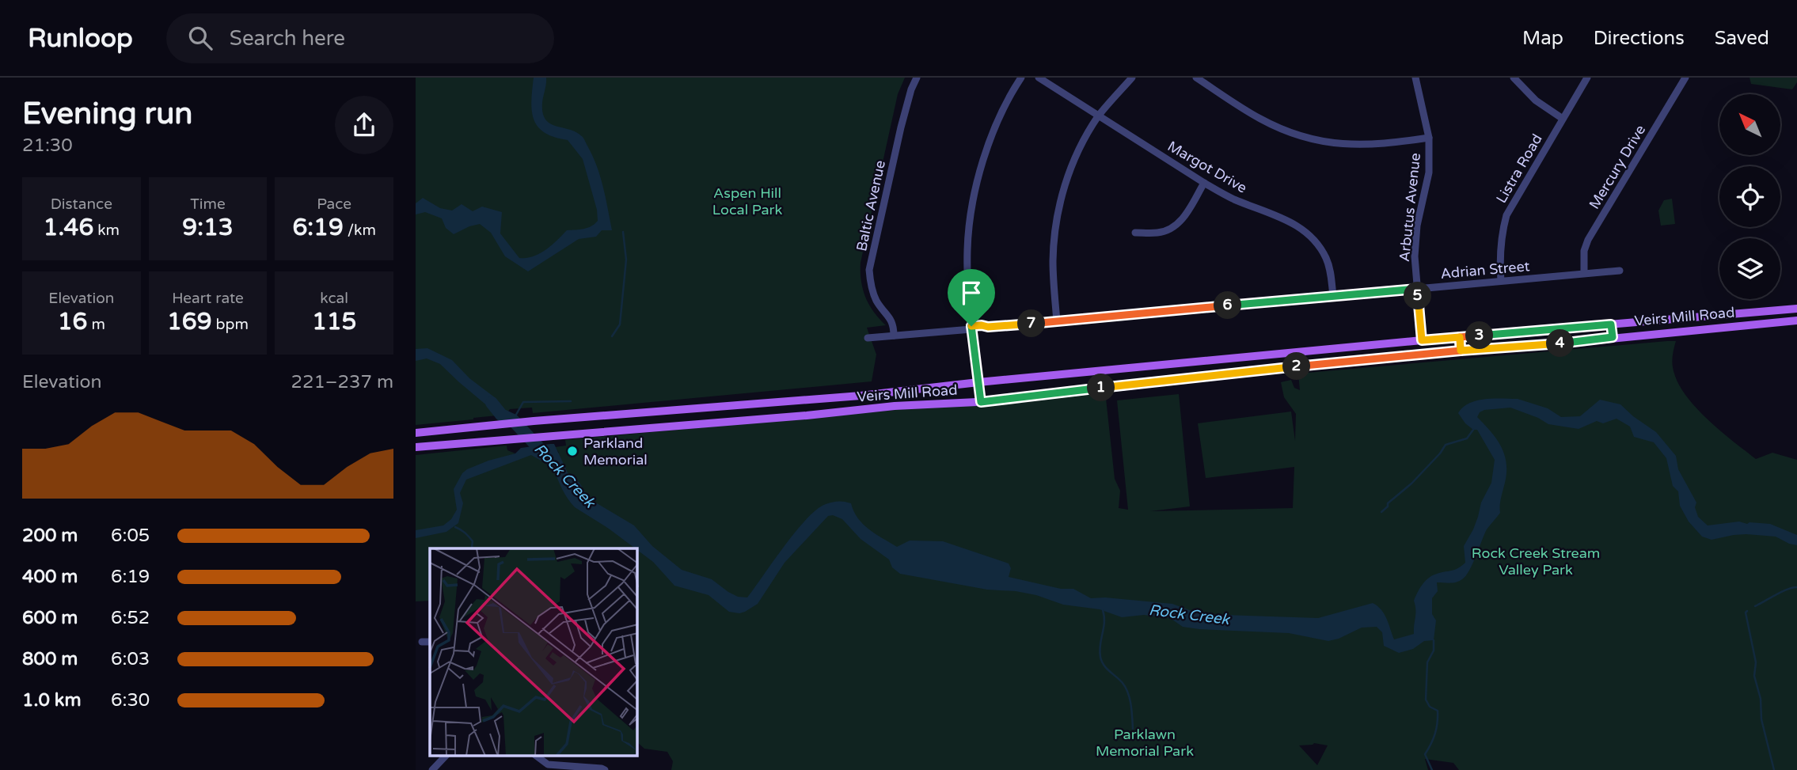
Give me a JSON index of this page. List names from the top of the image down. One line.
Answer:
{"streets":{"main road":["Veirs Mill Road"],"street":["Margot Drive","Mercury Drive","Listra Road","Baltic Avenue","Arbutus Avenue","Adrian Street"]},"crossings":[["Margot Drive","Adrian Street"],["Mercury Drive","Adrian Street"],["Listra Road","Adrian Street"],["Baltic Avenue","Adrian Street"],["Arbutus Avenue","Adrian Street"],["Arbutus Avenue","Veirs Mill Road"]],"water":["Rock Creek"],"parks":["Aspen Hill Local Park","Rock Creek Stream Valley Park","Parklawn Memorial Park"],"places":["Parkland Memorial"],"north":"top left","page":{"header":"Runloop","search":"Search here","nav":["Map","Directions","Saved"],"heading":["Evening run","21:30"],"stats":[["Distance","1.46 km"],["Time","9:13"],["Pace","6:19 /km"],["Elevation","16 m"],["Heart rate","169 bpm"],["kcal","115"]],"pins":["5","6","7","3","4","2","1"],"chart":["Elevation","221–237 m"],"list":[{"name":"200 m","note":"6:05"},{"name":"400 m","note":"6:19"},{"name":"600 m","note":"6:52"},{"name":"800 m","note":"6:03"},{"name":"1.0 km","note":"6:30"}]}}
